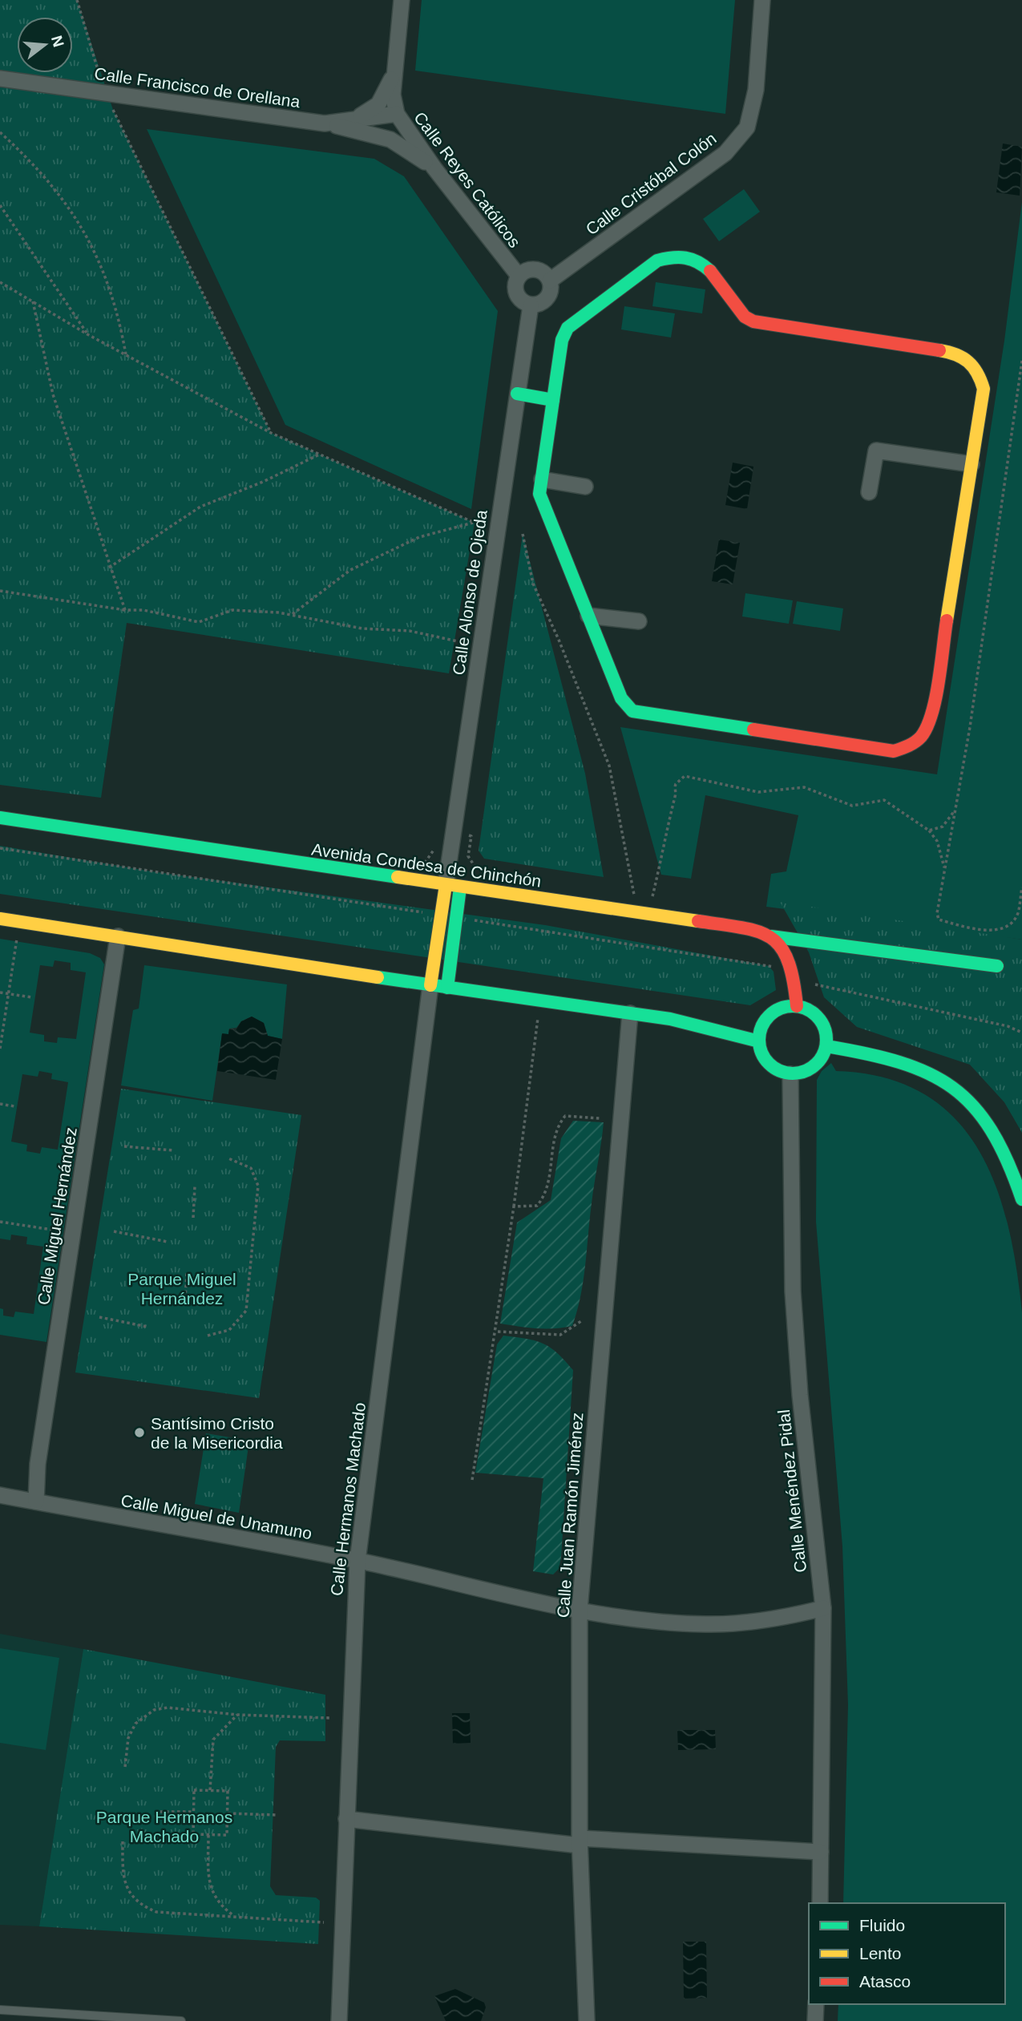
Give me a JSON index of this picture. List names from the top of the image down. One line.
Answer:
{"streets":{"street":["Calle Francisco de Orellana","Calle Reyes Católicos","Calle Cristóbal Colón","Calle Alonso de Ojeda","Avenida Condesa de Chinchón","Calle Miguel Hernández","Calle Menéndez Pidal","Calle Hermanos Machado","Calle Juan Ramón Jiménez","Calle Miguel de Unamuno"]},"crossings":[["Calle Francisco de Orellana","Calle Reyes Católicos"],["Calle Reyes Católicos","Calle Cristóbal Colón"],["Calle Reyes Católicos","Calle Alonso de Ojeda"],["Calle Cristóbal Colón","Calle Alonso de Ojeda"],["Calle Alonso de Ojeda","Avenida Condesa de Chinchón"],["Calle Miguel Hernández","Calle Miguel de Unamuno"],["Calle Menéndez Pidal","Calle Miguel de Unamuno"],["Calle Hermanos Machado","Calle Miguel de Unamuno"],["Calle Juan Ramón Jiménez","Calle Miguel de Unamuno"]],"parks":["Parque Miguel Hernández","Parque Hermanos Machado"],"places":["Santísimo Cristo de la Misericordia"],"legend":["Fluido","Lento","Atasco"],"north":"right"}
